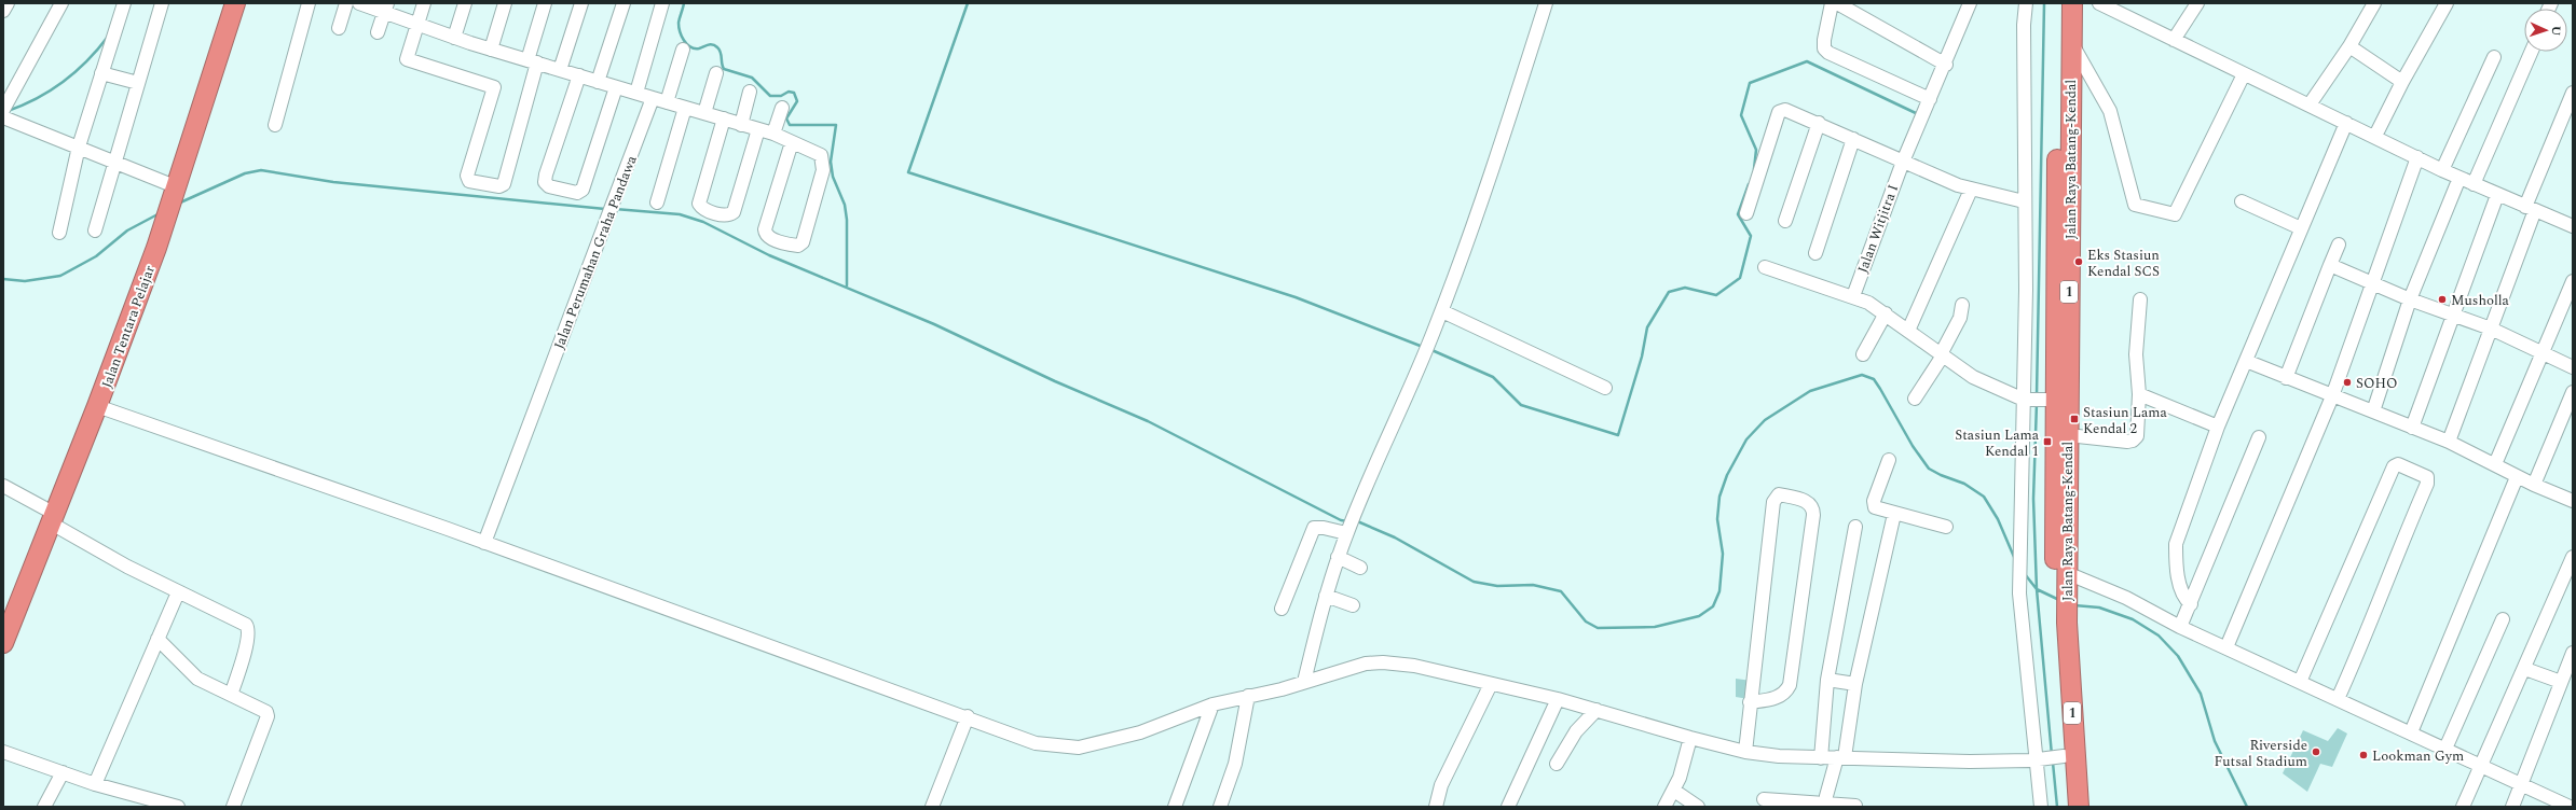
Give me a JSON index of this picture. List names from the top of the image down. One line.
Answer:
{"streets":{"highway":["Jalan Raya Batang-Kendal","1","Jalan Tentara Pelajar"],"street":["Jalan Witjitra I","Jalan Perumahan Graha Pandawa"]},"places":{"other":["Eks Stasiun Kendal SCS","Musholla","SOHO","Riverside Futsal Stadium","Lookman Gym"],"transit":["Stasiun Lama Kendal 2","Stasiun Lama Kendal 1"]},"north":"right"}
